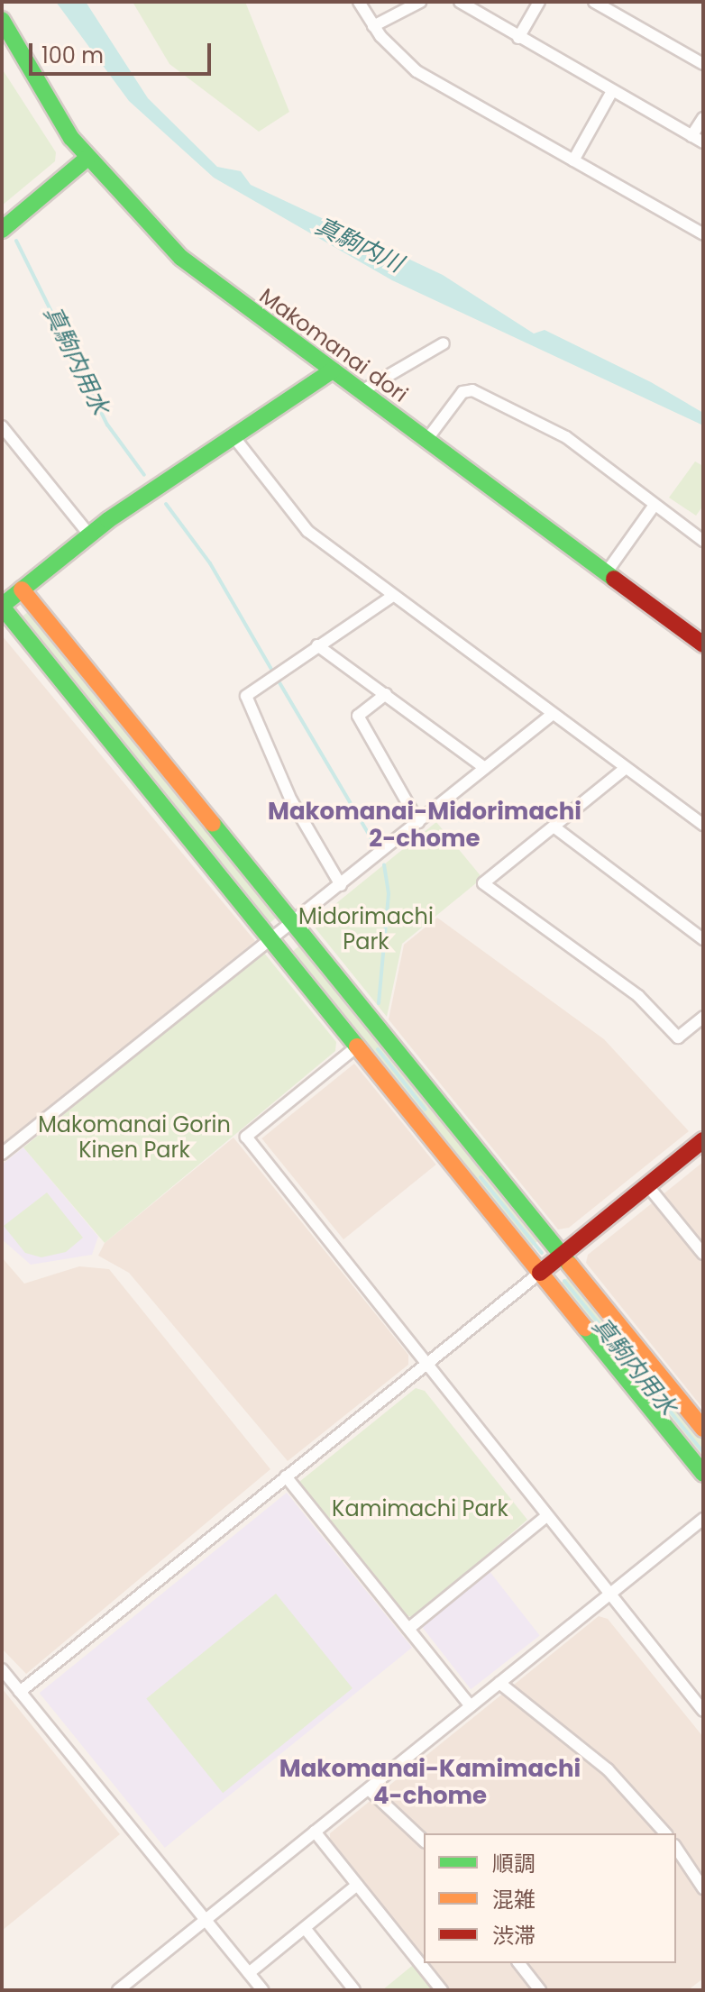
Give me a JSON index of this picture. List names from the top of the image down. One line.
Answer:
{"streets":{"main road":["Makomanai dori"]},"districts":["Makomanai-Midorimachi 2-chome","Makomanai-Kamimachi 4-chome"],"water":["真駒内川","真駒内用水"],"parks":["Midorimachi Park","Makomanai Gorin Kinen Park","Kamimachi Park"],"legend":["順調","混雑","渋滞"],"scale_bar":"100 m"}
